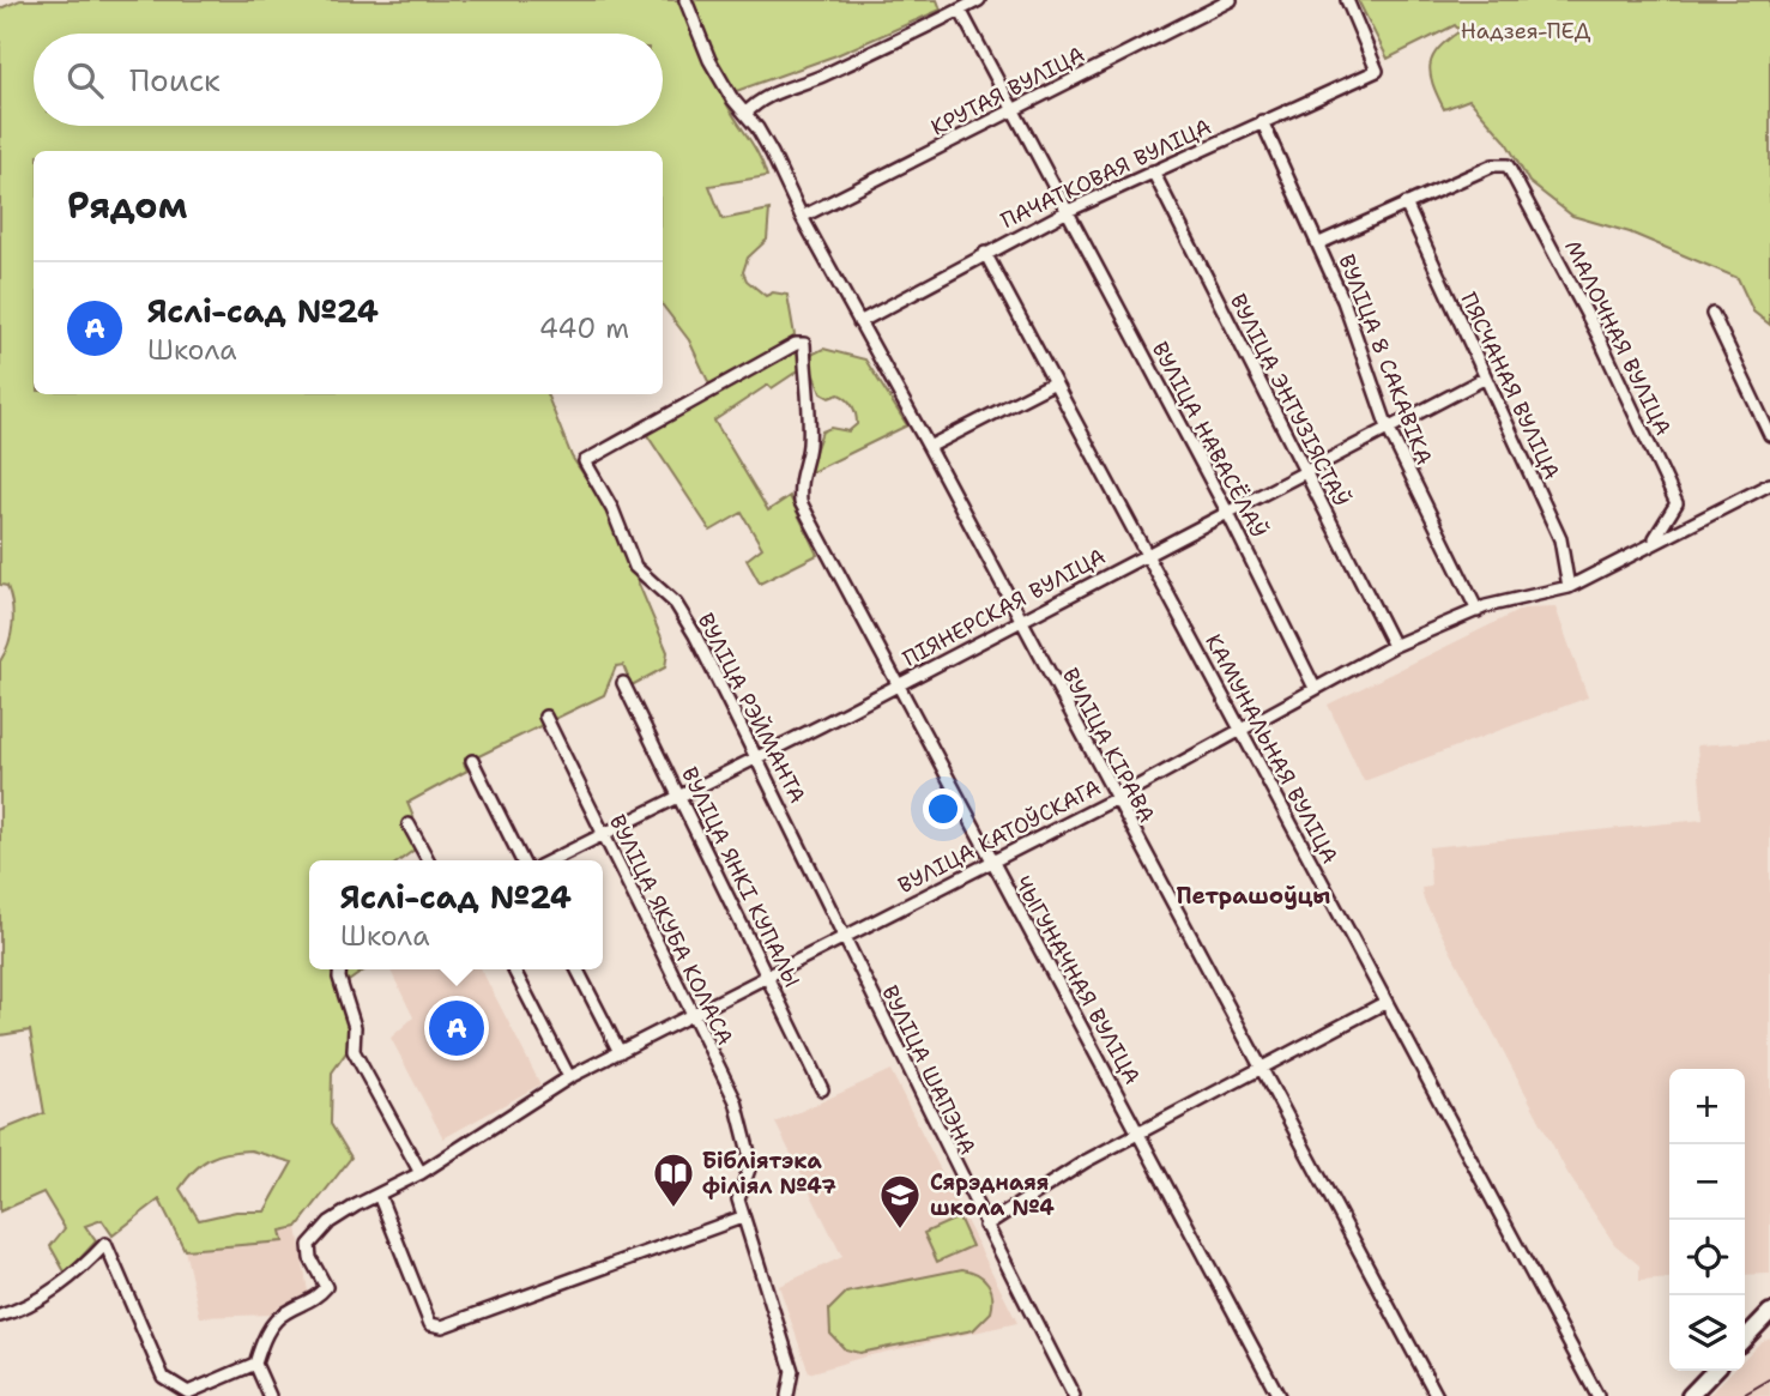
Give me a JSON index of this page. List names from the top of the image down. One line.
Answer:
{"streets":{"street":["КРУТАЯ ВУЛІЦА","ПАЧАТКОВАЯ ВУЛІЦА","МАЛОЧНАЯ ВУЛІЦА","ВУЛІЦА 8 САКАВІКА","ПЯСЧАНАЯ ВУЛІЦА","ВУЛІЦА ЭНТУЗІЯСТАЎ","ВУЛІЦА НАВАСЁЛАЎ","ПІЯНЕРСКАЯ ВУЛІЦА","ВУЛІЦА РЭЙМАНТА","ВУЛІЦА КІРАВА","КАМУНАЛЬНАЯ ВУЛІЦА","ВУЛІЦА КАТОЎСКАГА","ВУЛІЦА ЯНКІ КУПАЛЫ","ВУЛІЦА ЯКУБА КОЛАСА","ЧЫГУНАЧНАЯ ВУЛІЦА","ВУЛІЦА ШАПЭНА"]},"crossings":[["КРУТАЯ ВУЛІЦА","ВУЛІЦА НАВАСЁЛАЎ"],["КРУТАЯ ВУЛІЦА","ВУЛІЦА КІРАВА"],["ПАЧАТКОВАЯ ВУЛІЦА","ВУЛІЦА 8 САКАВІКА"],["ПАЧАТКОВАЯ ВУЛІЦА","ВУЛІЦА ЭНТУЗІЯСТАЎ"],["ПАЧАТКОВАЯ ВУЛІЦА","ВУЛІЦА НАВАСЁЛАЎ"],["ПАЧАТКОВАЯ ВУЛІЦА","ВУЛІЦА КІРАВА"],["ПАЧАТКОВАЯ ВУЛІЦА","КАМУНАЛЬНАЯ ВУЛІЦА"],["МАЛОЧНАЯ ВУЛІЦА","ПЯСЧАНАЯ ВУЛІЦА"],["МАЛОЧНАЯ ВУЛІЦА","ВУЛІЦА КАТОЎСКАГА"],["ВУЛІЦА 8 САКАВІКА","ПІЯНЕРСКАЯ ВУЛІЦА"],["ВУЛІЦА 8 САКАВІКА","ВУЛІЦА КАТОЎСКАГА"],["ПЯСЧАНАЯ ВУЛІЦА","ПІЯНЕРСКАЯ ВУЛІЦА"],["ПЯСЧАНАЯ ВУЛІЦА","ВУЛІЦА КАТОЎСКАГА"],["ВУЛІЦА ЭНТУЗІЯСТАЎ","ПІЯНЕРСКАЯ ВУЛІЦА"],["ВУЛІЦА ЭНТУЗІЯСТАЎ","ВУЛІЦА КАТОЎСКАГА"],["ВУЛІЦА НАВАСЁЛАЎ","ПІЯНЕРСКАЯ ВУЛІЦА"],["ВУЛІЦА НАВАСЁЛАЎ","ВУЛІЦА КАТОЎСКАГА"],["ПІЯНЕРСКАЯ ВУЛІЦА","ВУЛІЦА РЭЙМАНТА"],["ПІЯНЕРСКАЯ ВУЛІЦА","ВУЛІЦА КІРАВА"],["ПІЯНЕРСКАЯ ВУЛІЦА","КАМУНАЛЬНАЯ ВУЛІЦА"],["ПІЯНЕРСКАЯ ВУЛІЦА","ВУЛІЦА ЯНКІ КУПАЛЫ"],["ПІЯНЕРСКАЯ ВУЛІЦА","ВУЛІЦА ЯКУБА КОЛАСА"],["ПІЯНЕРСКАЯ ВУЛІЦА","ЧЫГУНАЧНАЯ ВУЛІЦА"],["ВУЛІЦА РЭЙМАНТА","ВУЛІЦА КАТОЎСКАГА"],["ВУЛІЦА РЭЙМАНТА","ЧЫГУНАЧНАЯ ВУЛІЦА"],["ВУЛІЦА РЭЙМАНТА","ВУЛІЦА ШАПЭНА"],["ВУЛІЦА КІРАВА","ВУЛІЦА КАТОЎСКАГА"],["КАМУНАЛЬНАЯ ВУЛІЦА","ВУЛІЦА КАТОЎСКАГА"],["ВУЛІЦА КАТОЎСКАГА","ВУЛІЦА ЯНКІ КУПАЛЫ"],["ВУЛІЦА КАТОЎСКАГА","ВУЛІЦА ЯКУБА КОЛАСА"],["ВУЛІЦА КАТОЎСКАГА","ЧЫГУНАЧНАЯ ВУЛІЦА"],["ВУЛІЦА КАТОЎСКАГА","ВУЛІЦА ШАПЭНА"]],"districts":["Петрашоўцы"],"parks":["Надзея-ПЕД"],"places":{"library":["Бібліятэка філіял №47"],"school or university":["Сярэднаяя школа №4"]},"page":{"search":"Поиск","heading":"Рядом","list":[{"mark":"A","name":"Яслі-сад №24","note":"Школа","value":"440 m"}],"popup":["Яслі-сад №24","Школа"],"pins":"A","map_buttons":["+","−"]}}
